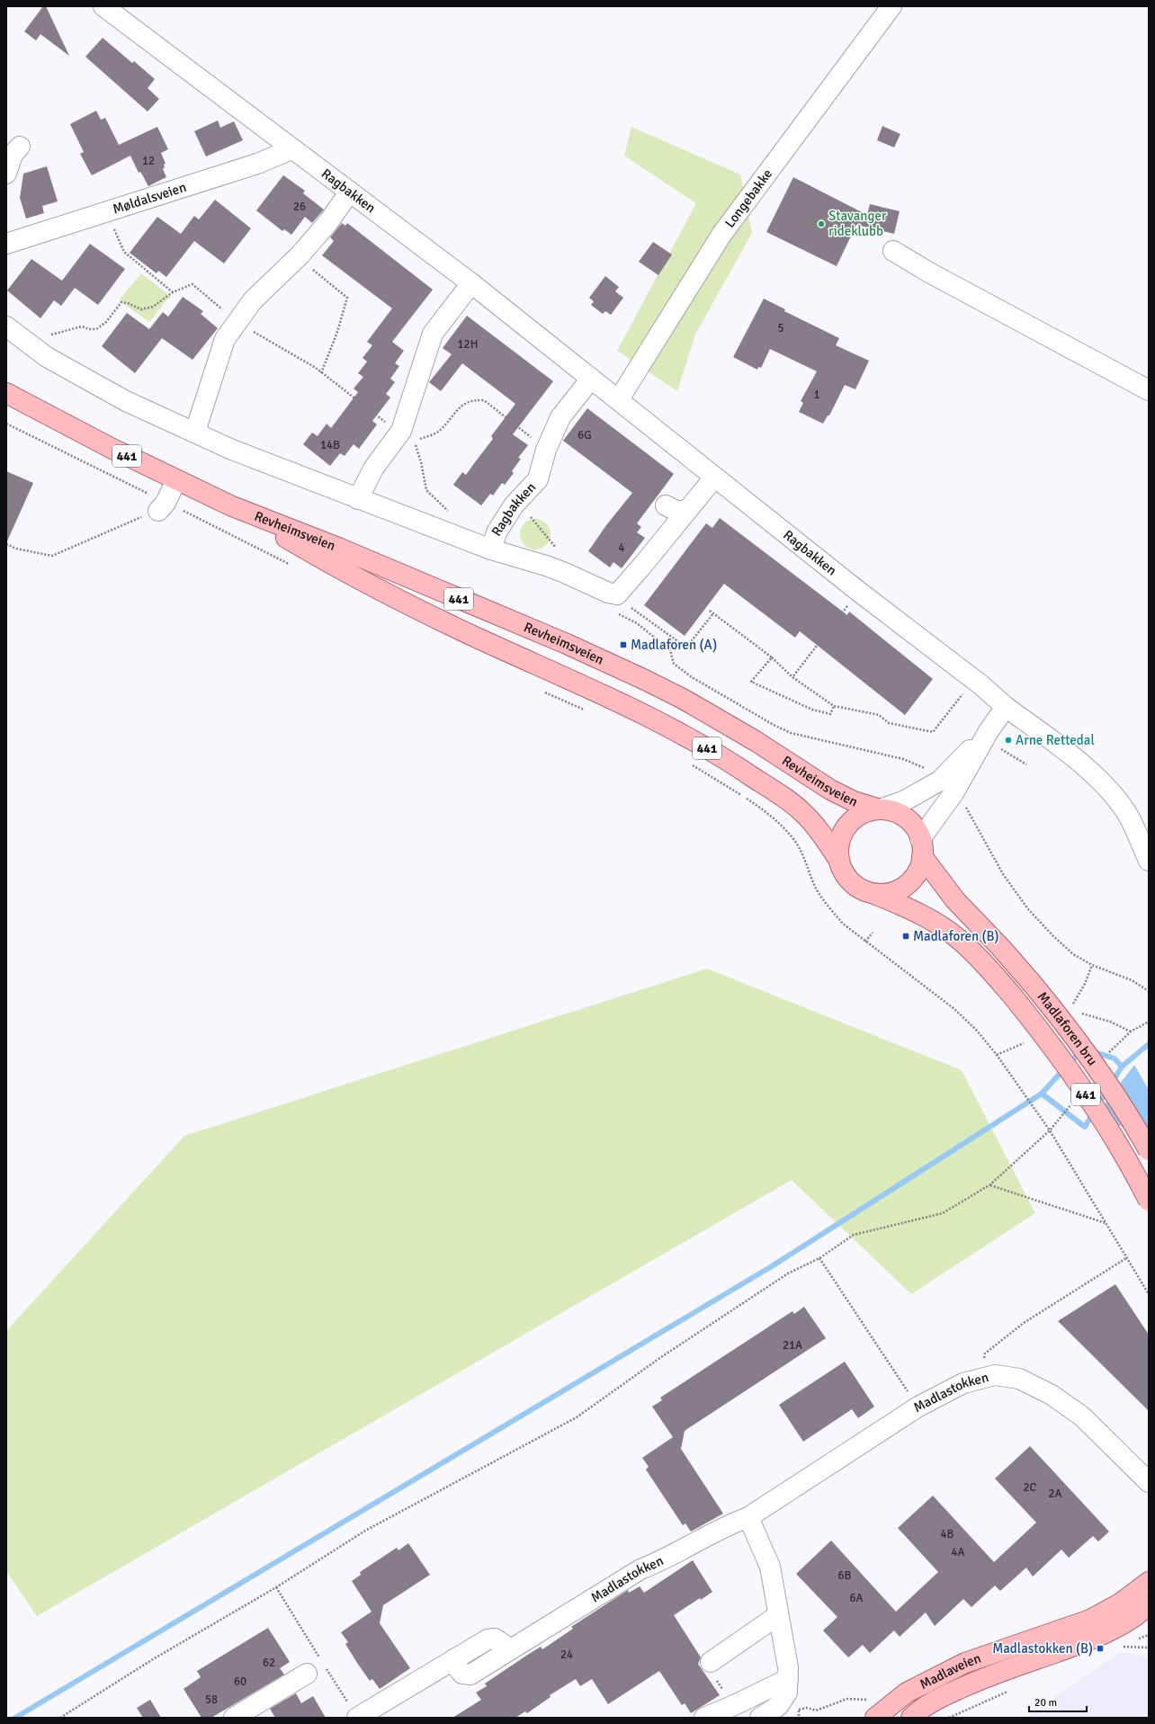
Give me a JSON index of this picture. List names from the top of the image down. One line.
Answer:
{"streets":{"main road":["441","Revheimsveien","Madlaforen bru","Madlaveien"],"street":["Ragbakken","Møldalsveien","Longebakke","Madlastokken"]},"crossings":[["Ragbakken","Møldalsveien"],["Ragbakken","Longebakke"],["441","Revheimsveien"],["441","Madlaforen bru"],["Revheimsveien","Madlaforen bru"]],"places":{"other":["Stavanger rideklubb","Arne Rettedal"],"transit":["Madlaforen (A)","Madlaforen (B)","Madlastokken (B)"]},"house_numbers":["12","26","5","12H","1","6G","14B","4","21A","2C","2A","4B","4A","6B","6A","24","62","60","58"],"scale_bar":"20 m"}
